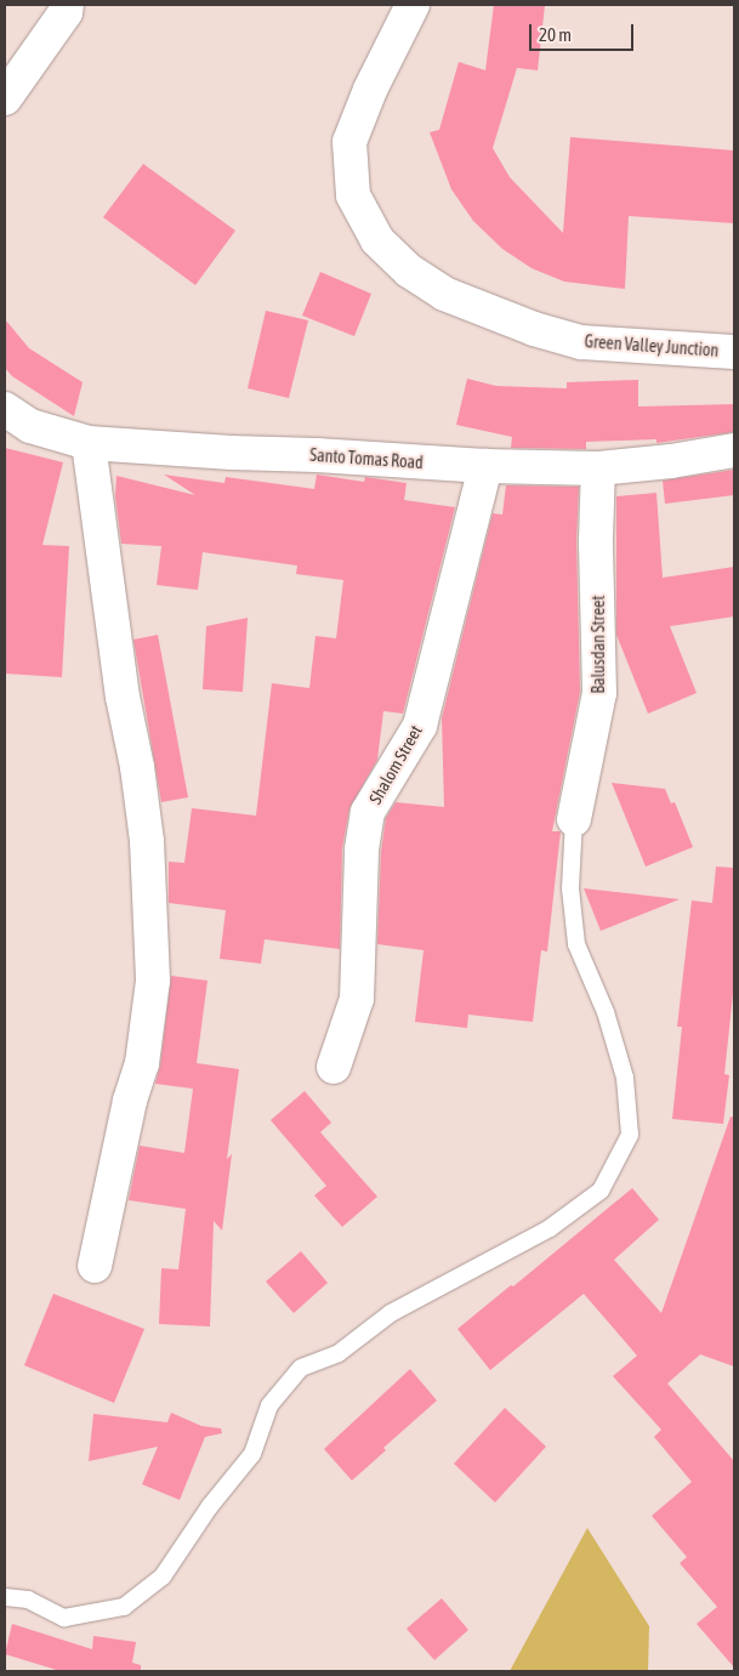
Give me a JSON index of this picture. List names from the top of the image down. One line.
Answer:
{"streets":{"street":["Green Valley Junction","Santo Tomas Road","Balusdan Street","Shalom Street"]},"crossings":[["Santo Tomas Road","Balusdan Street"],["Santo Tomas Road","Shalom Street"]],"scale_bar":"20 m"}
